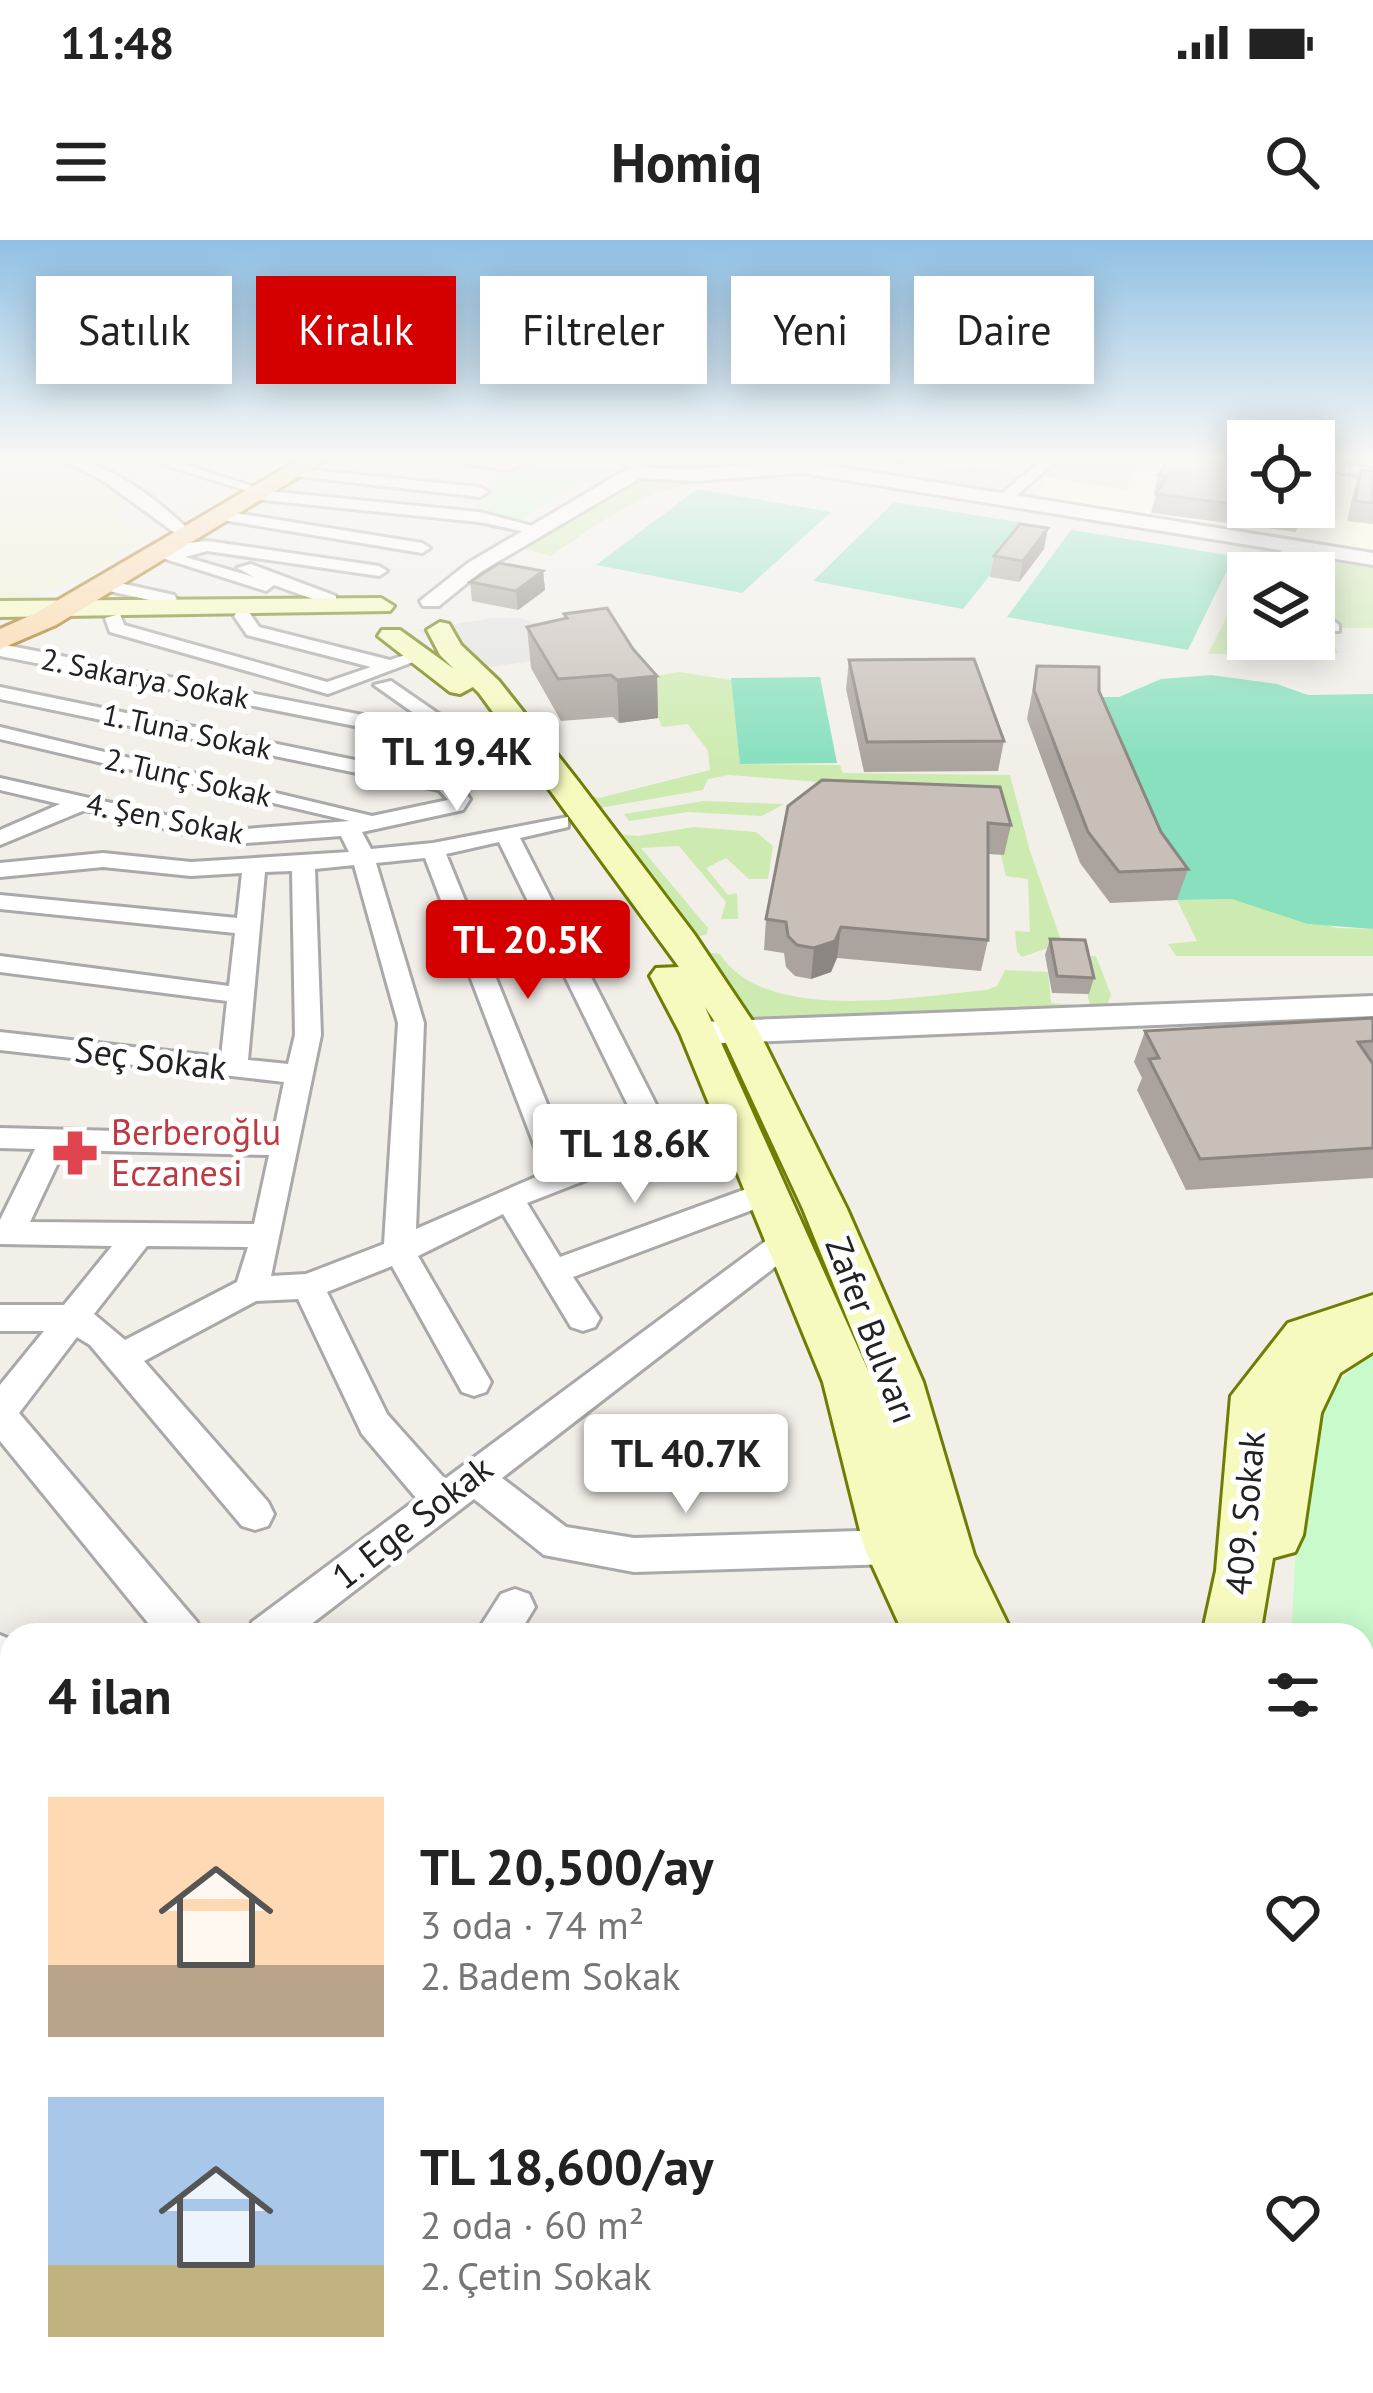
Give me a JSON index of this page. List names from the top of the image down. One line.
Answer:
{"streets":{"main road":["Zafer Bulvarı","409. Sokak"],"street":["2. Sakarya Sokak","1. Tuna Sokak","2. Tunç Sokak","4. Şen Sokak","Seç Sokak","1. Ege Sokak"]},"crossings":[["1. Tuna Sokak","4. Şen Sokak"],["2. Tunç Sokak","4. Şen Sokak"],["Zafer Bulvarı","1. Ege Sokak"]],"places":{"pharmacy":["Berberoğlu Eczanesi"]},"page":{"status":"11:48","header":"Homiq","chip":["Satılık","Kiralık","Filtreler","Yeni","Daire"],"price":["TL 19.4K","TL 20.5K","TL 18.6K","TL 40.7K"],"heading":"4 ilan","list":[{"name":"TL 20,500/ay","note":"3 oda · 74 m² · 2. Badem Sokak"},{"name":"TL 18,600/ay","note":"2 oda · 60 m² · 2. Çetin Sokak"}]}}
